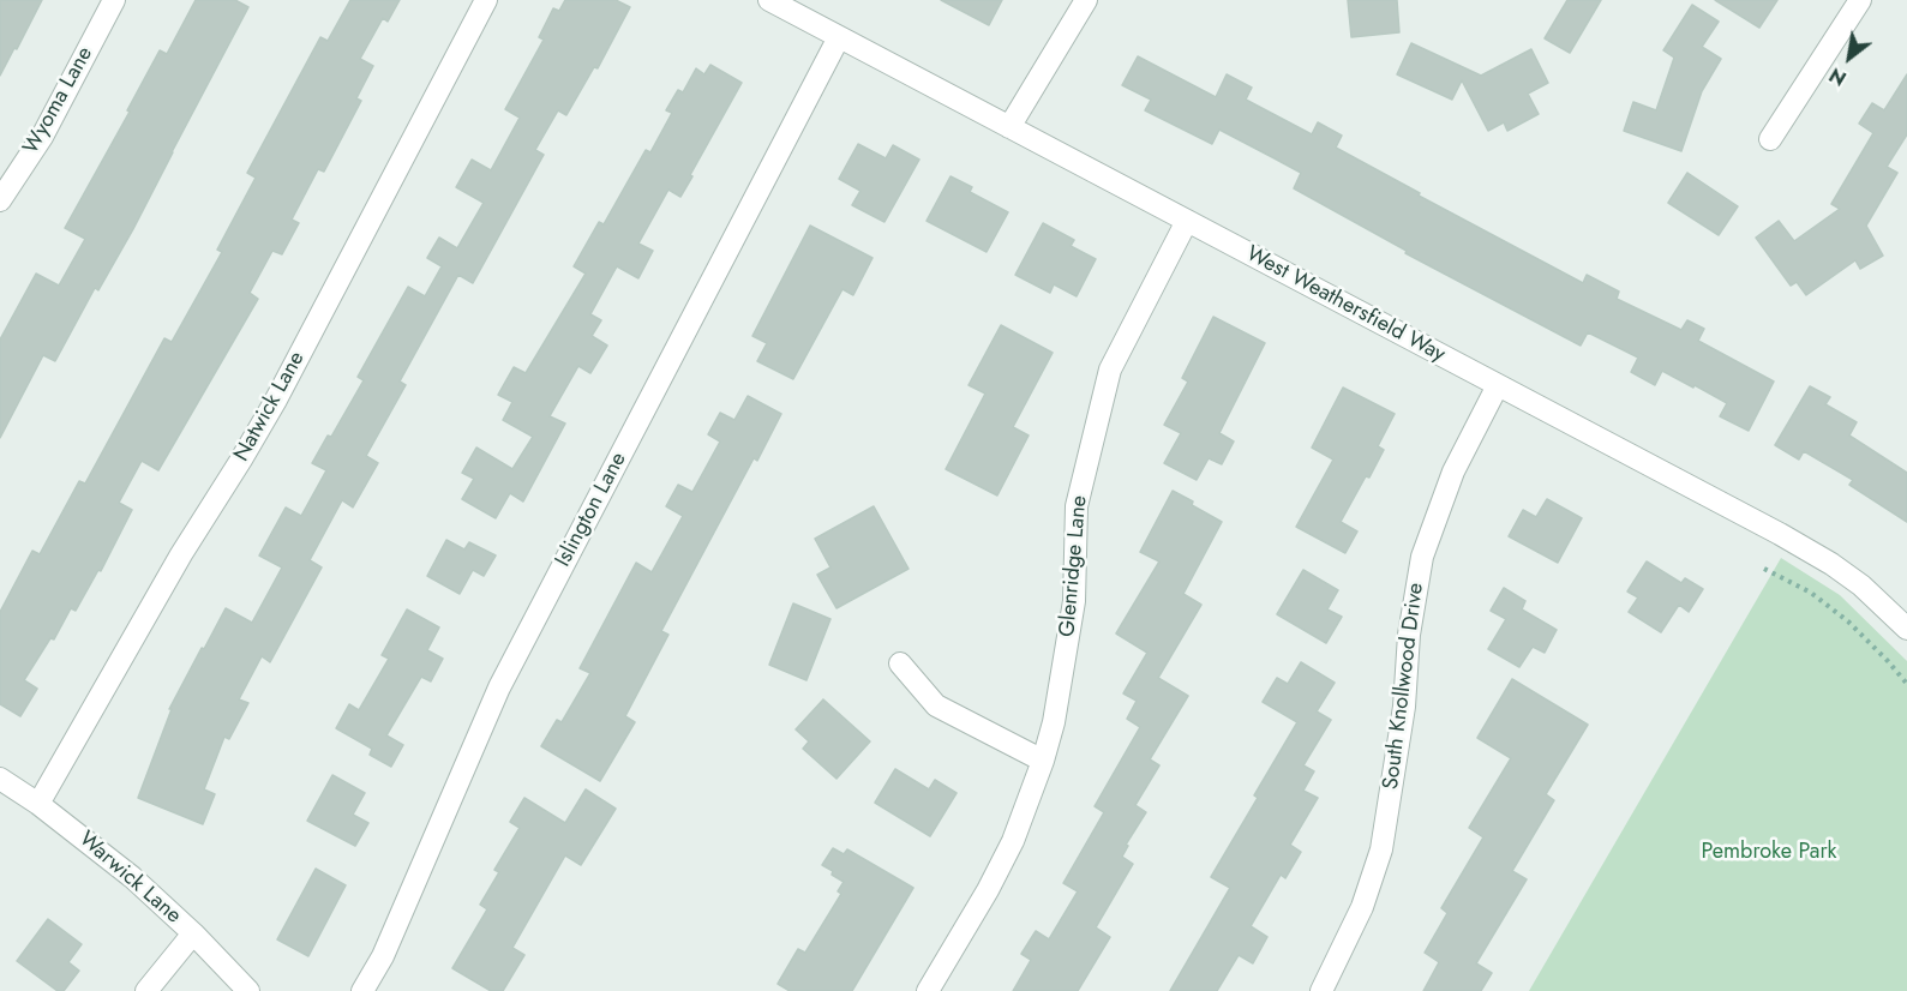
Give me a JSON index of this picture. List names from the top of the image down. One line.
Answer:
{"streets":{"street":["Wyoma Lane","West Weathersfield Way","Natwick Lane","Islington Lane","Glenridge Lane","South Knollwood Drive","Warwick Lane"]},"crossings":[["West Weathersfield Way","Islington Lane"],["West Weathersfield Way","Glenridge Lane"],["West Weathersfield Way","South Knollwood Drive"],["Natwick Lane","Warwick Lane"]],"parks":["Pembroke Park"],"north":"bottom left"}
